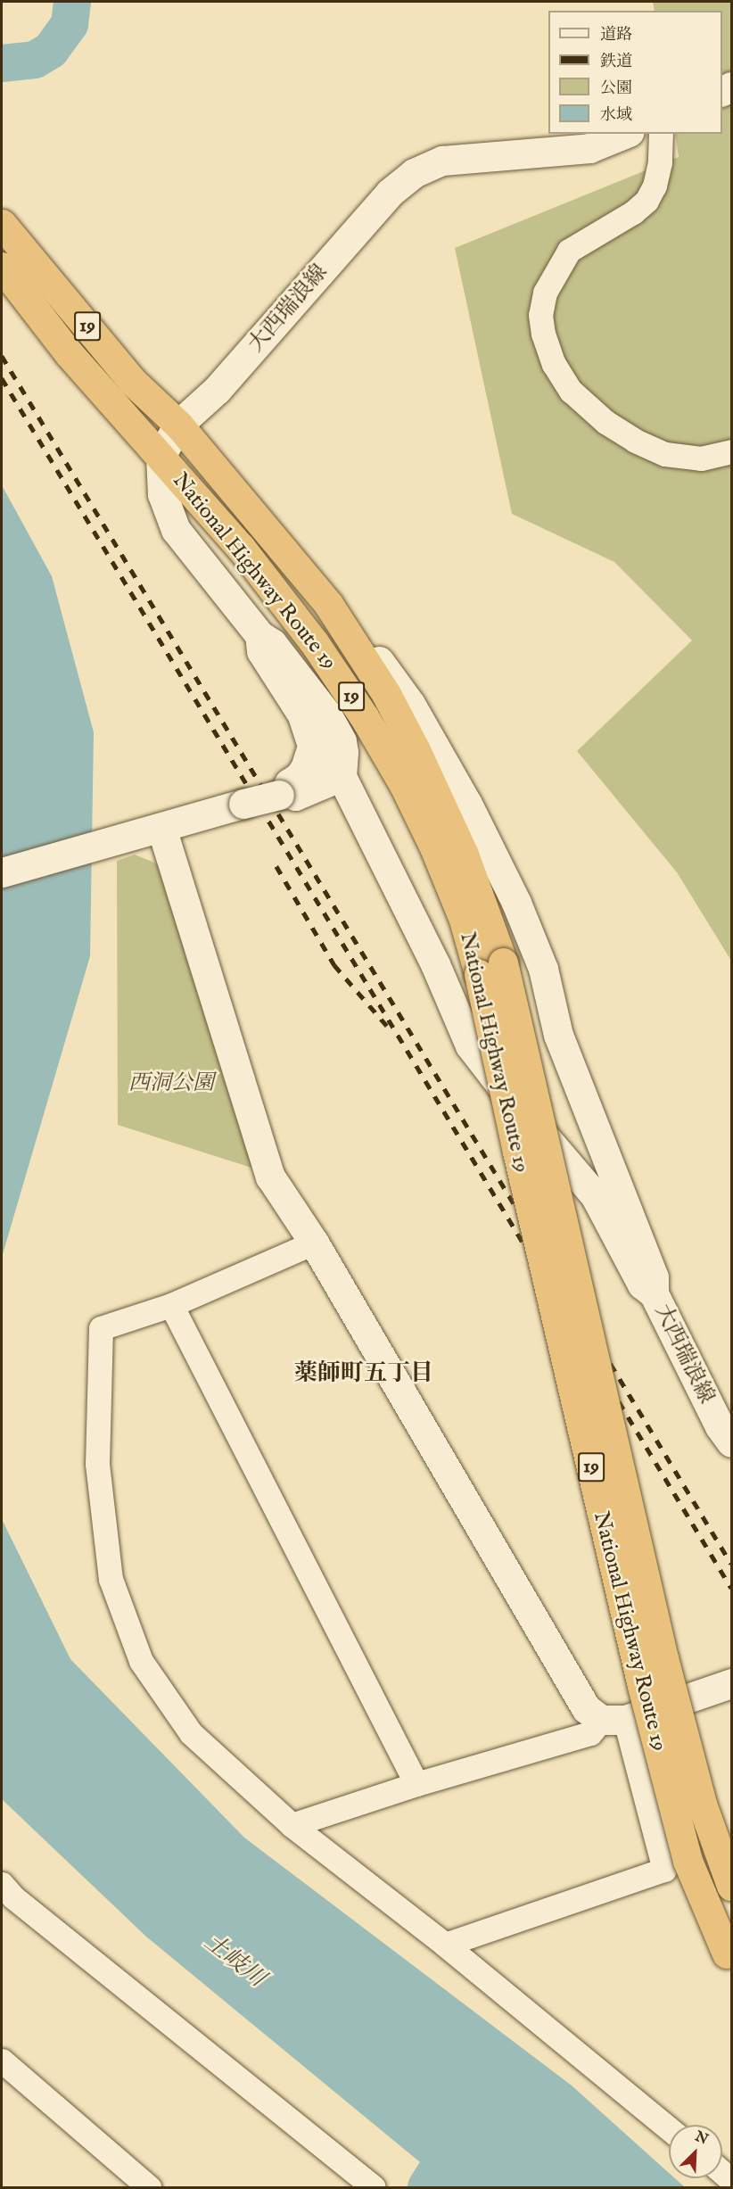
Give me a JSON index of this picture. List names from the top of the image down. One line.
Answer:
{"streets":{"highway":["19","National Highway Route 19"],"main road":["大西瑞浪線"]},"crossings":[["大西瑞浪線","National Highway Route 19"]],"districts":["薬師町五丁目"],"water":["土岐川"],"parks":["西洞公園"],"legend":["道路","鉄道","公園","水域"],"north":"top right"}
